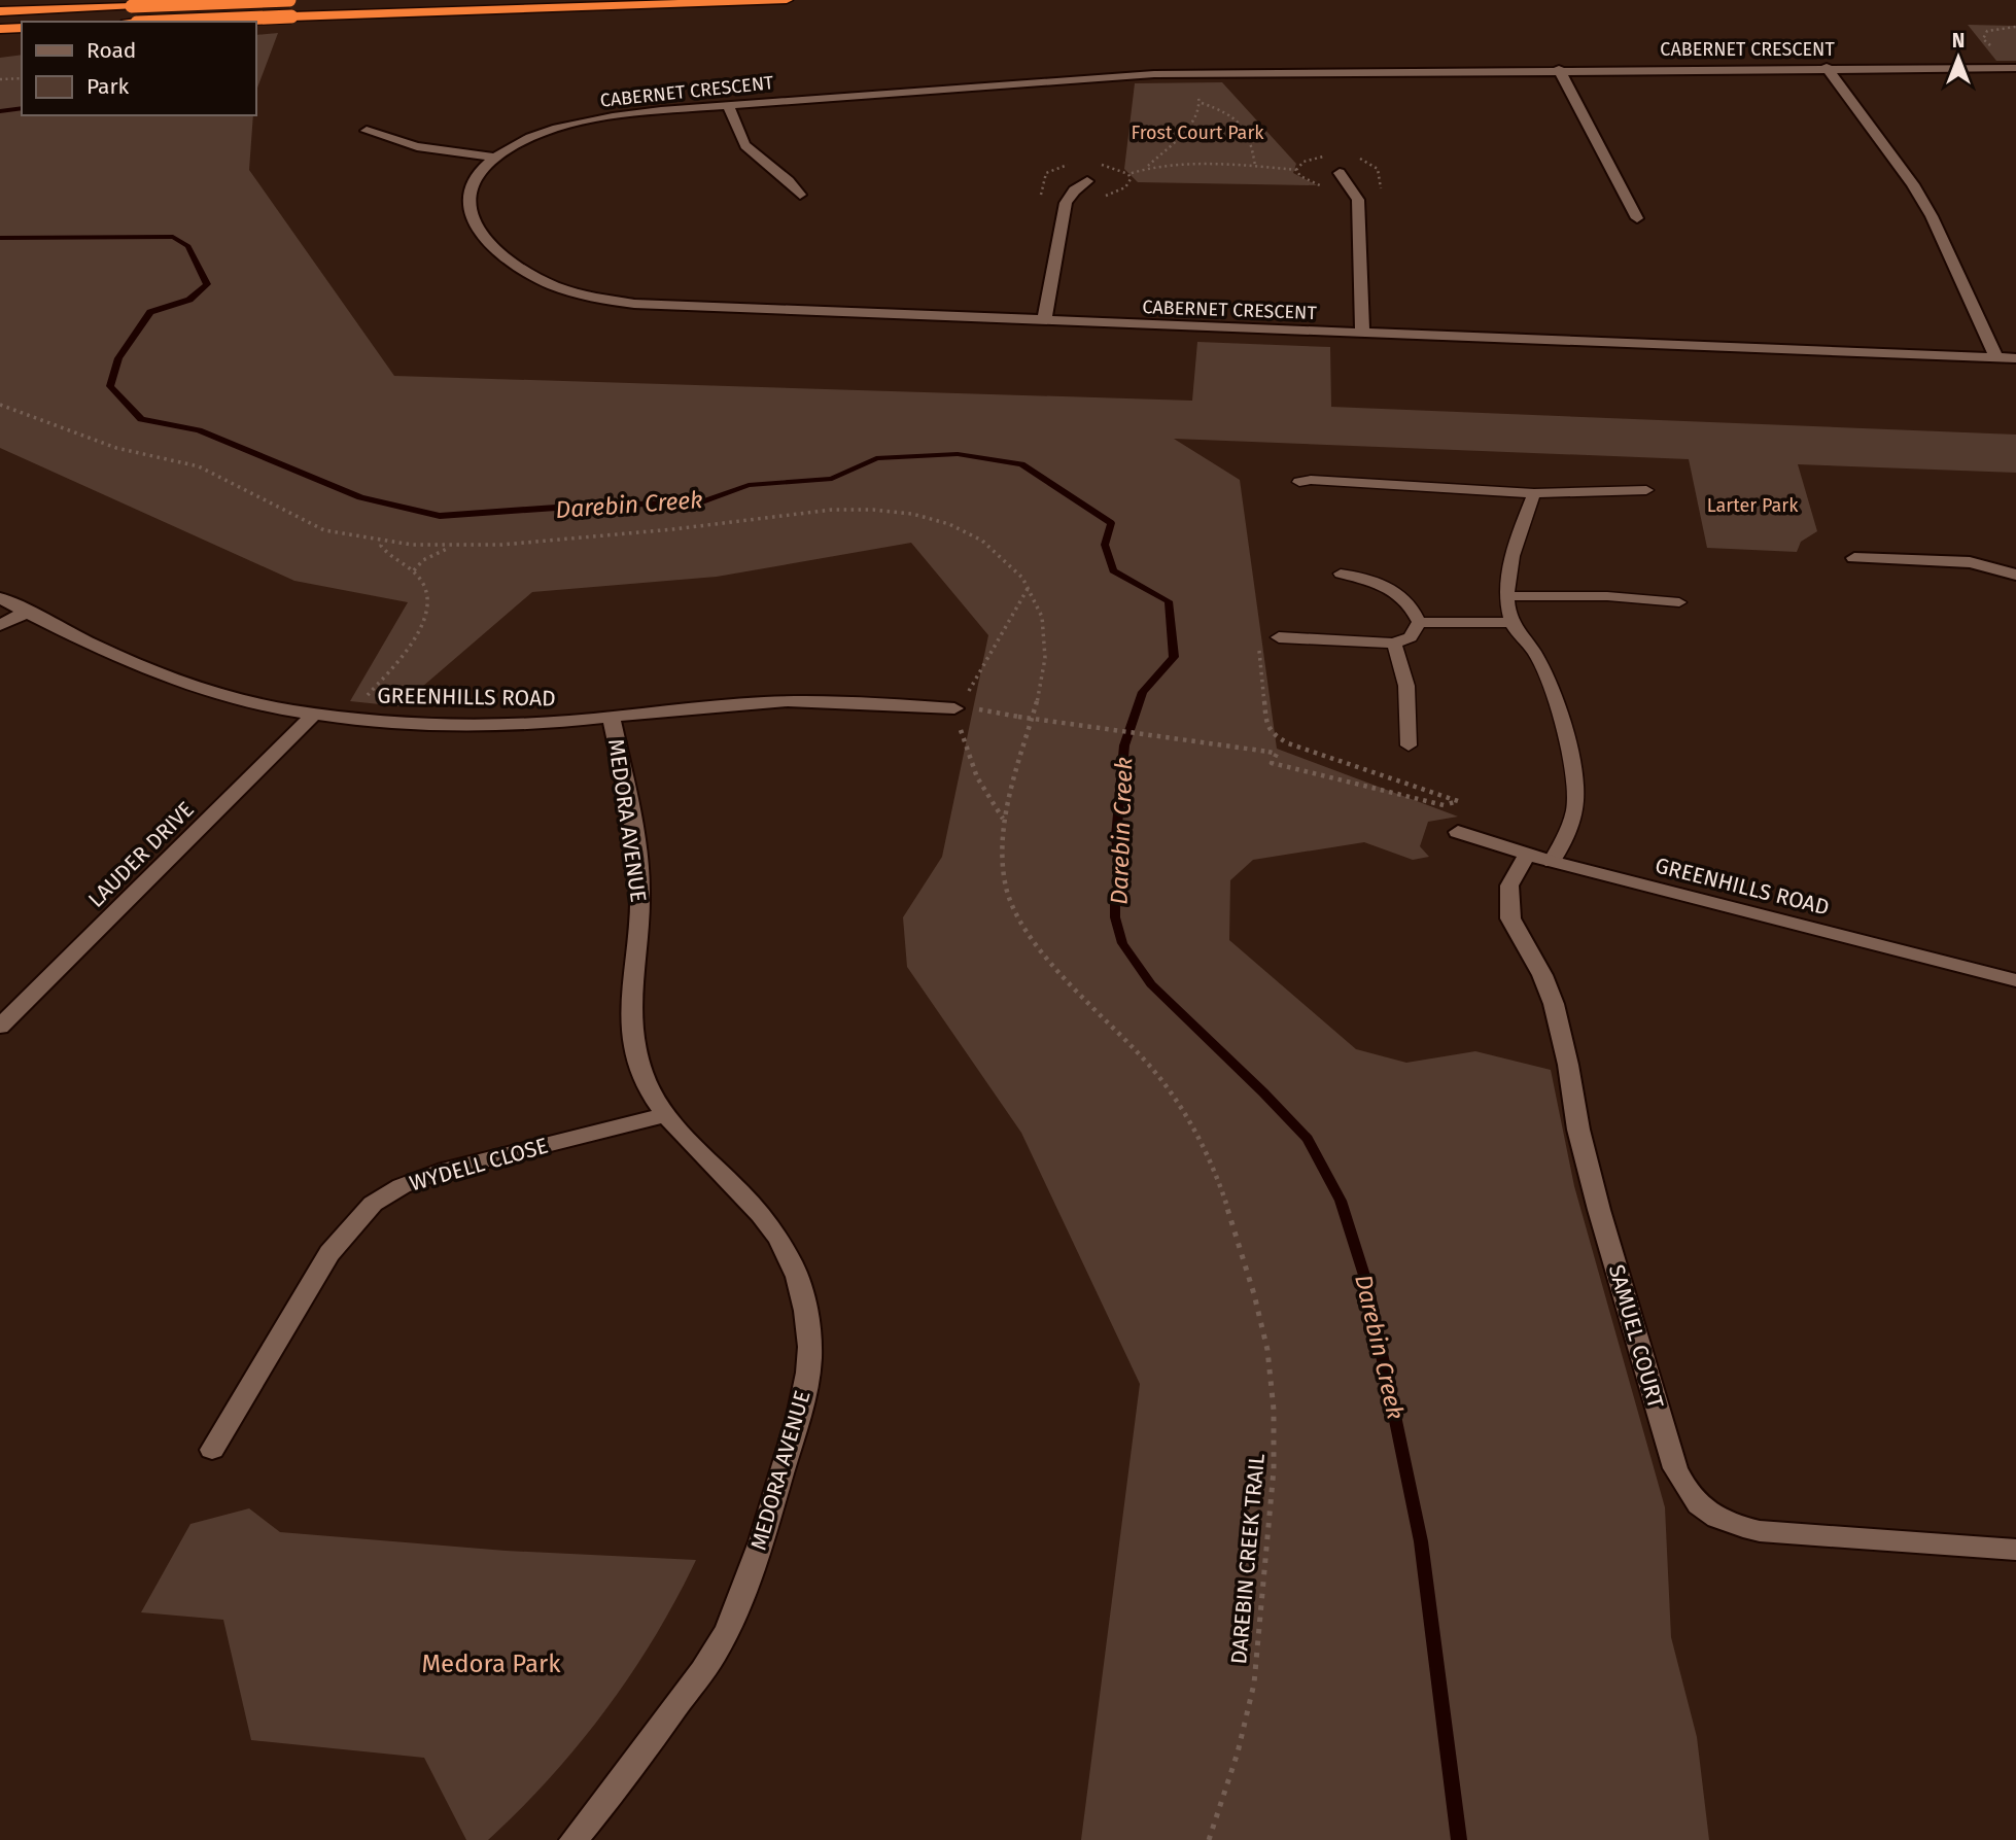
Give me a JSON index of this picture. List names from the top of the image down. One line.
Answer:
{"streets":{"street":["CABERNET CRESCENT","GREENHILLS ROAD","MEDORA AVENUE","LAUDER DRIVE","WYDELL CLOSE","SAMUEL COURT"],"path":["DAREBIN CREEK TRAIL"]},"crossings":[["GREENHILLS ROAD","MEDORA AVENUE"],["GREENHILLS ROAD","LAUDER DRIVE"],["GREENHILLS ROAD","SAMUEL COURT"],["MEDORA AVENUE","WYDELL CLOSE"]],"water":["Darebin Creek"],"parks":["Frost Court Park","Larter Park","Medora Park"],"legend":["Road","Park"],"north":"top"}
